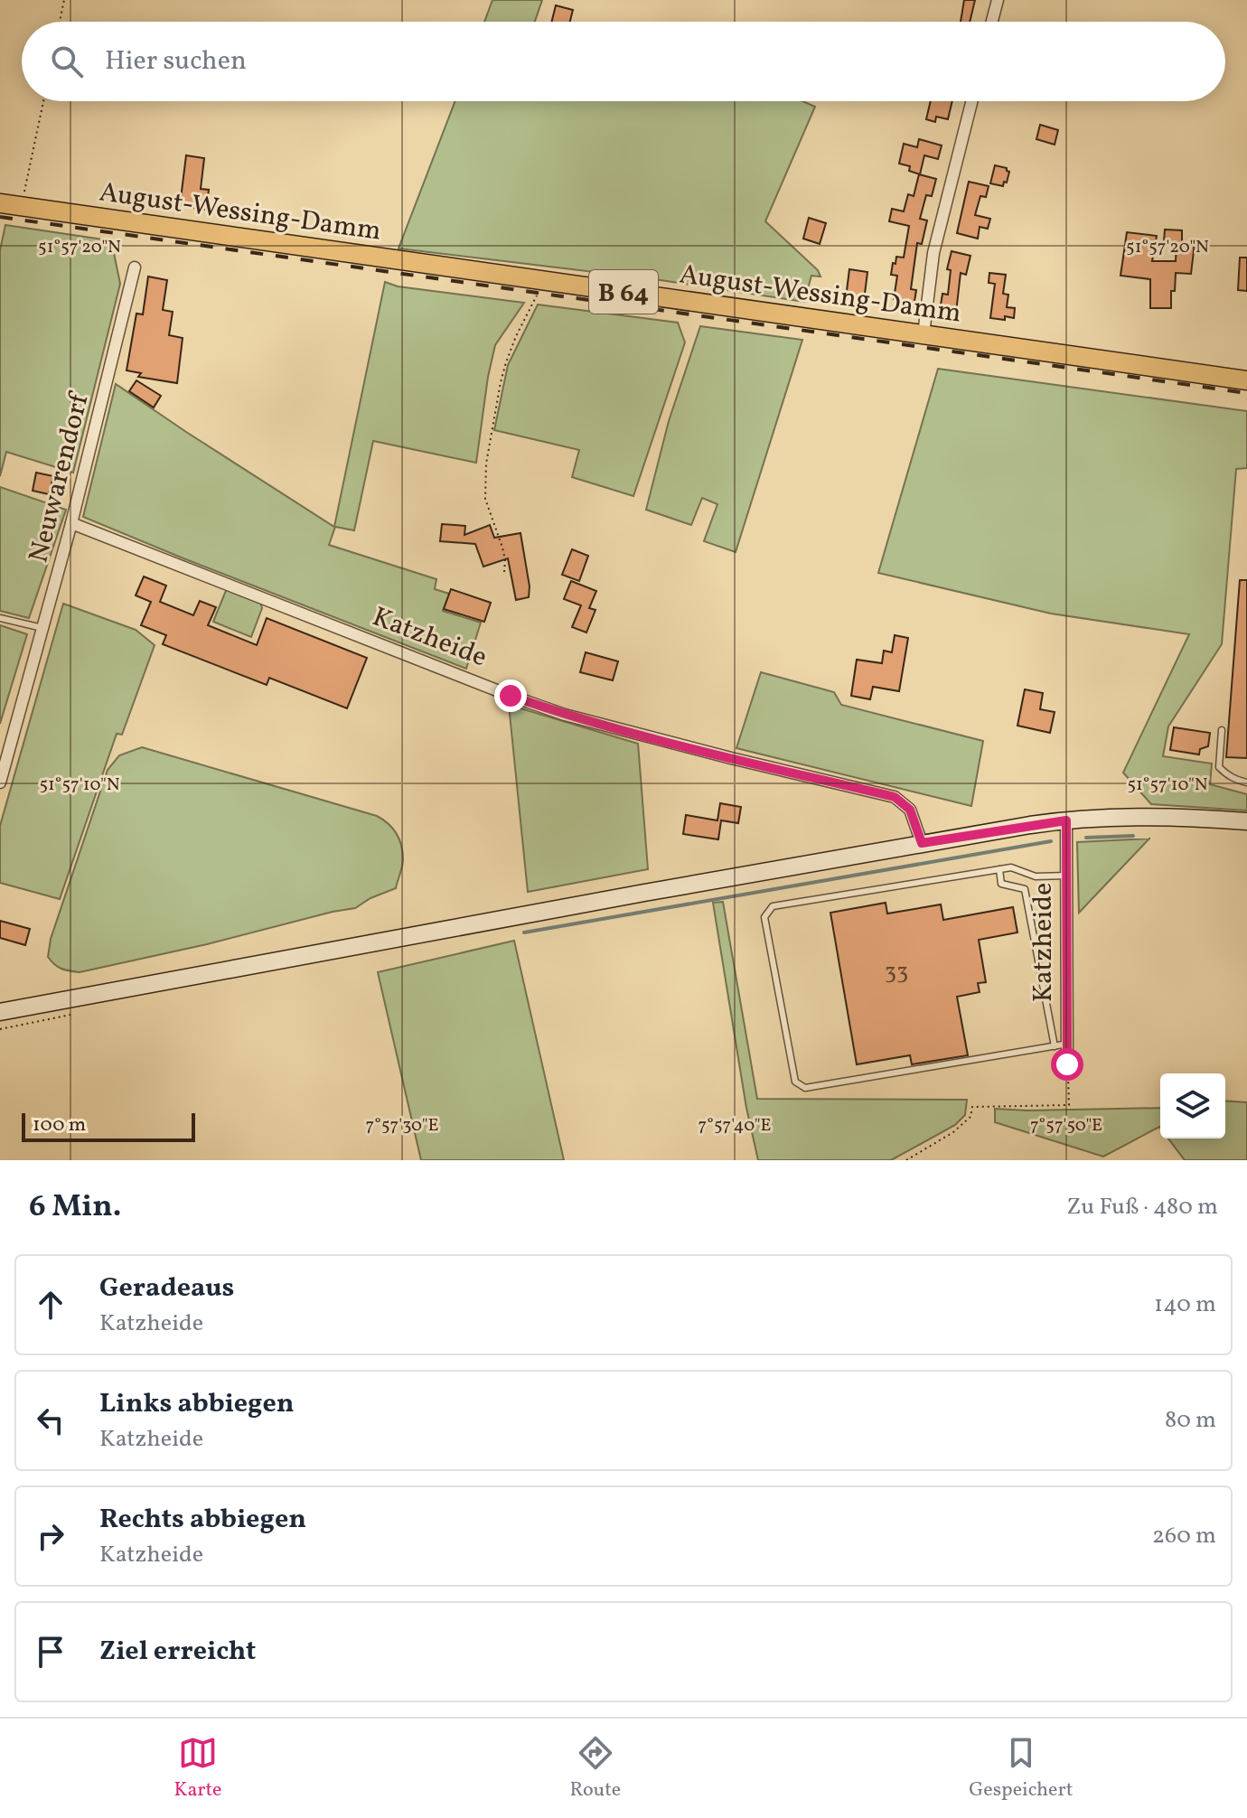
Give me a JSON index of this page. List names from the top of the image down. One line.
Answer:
{"streets":{"main road":["August-Wessing-Damm","B 64"],"street":["Neuwarendorf","Katzheide"]},"crossings":[["Neuwarendorf","Katzheide"]],"house_numbers":["33"],"scale_bar":"100 m","page":{"search":"Hier suchen","scale":"100 m","heading":["6 Min.","Zu Fuß · 480 m"],"list":[["Geradeaus","Katzheide","140 m"],["Links abbiegen","Katzheide","80 m"],["Rechts abbiegen","Katzheide","260 m"],"Ziel erreicht"],"nav":["Karte","Route","Gespeichert"]},"coordinates":["51°57'20\"N","51°57'10\"N","7°57'30\"E","7°57'40\"E","7°57'50\"E"]}
